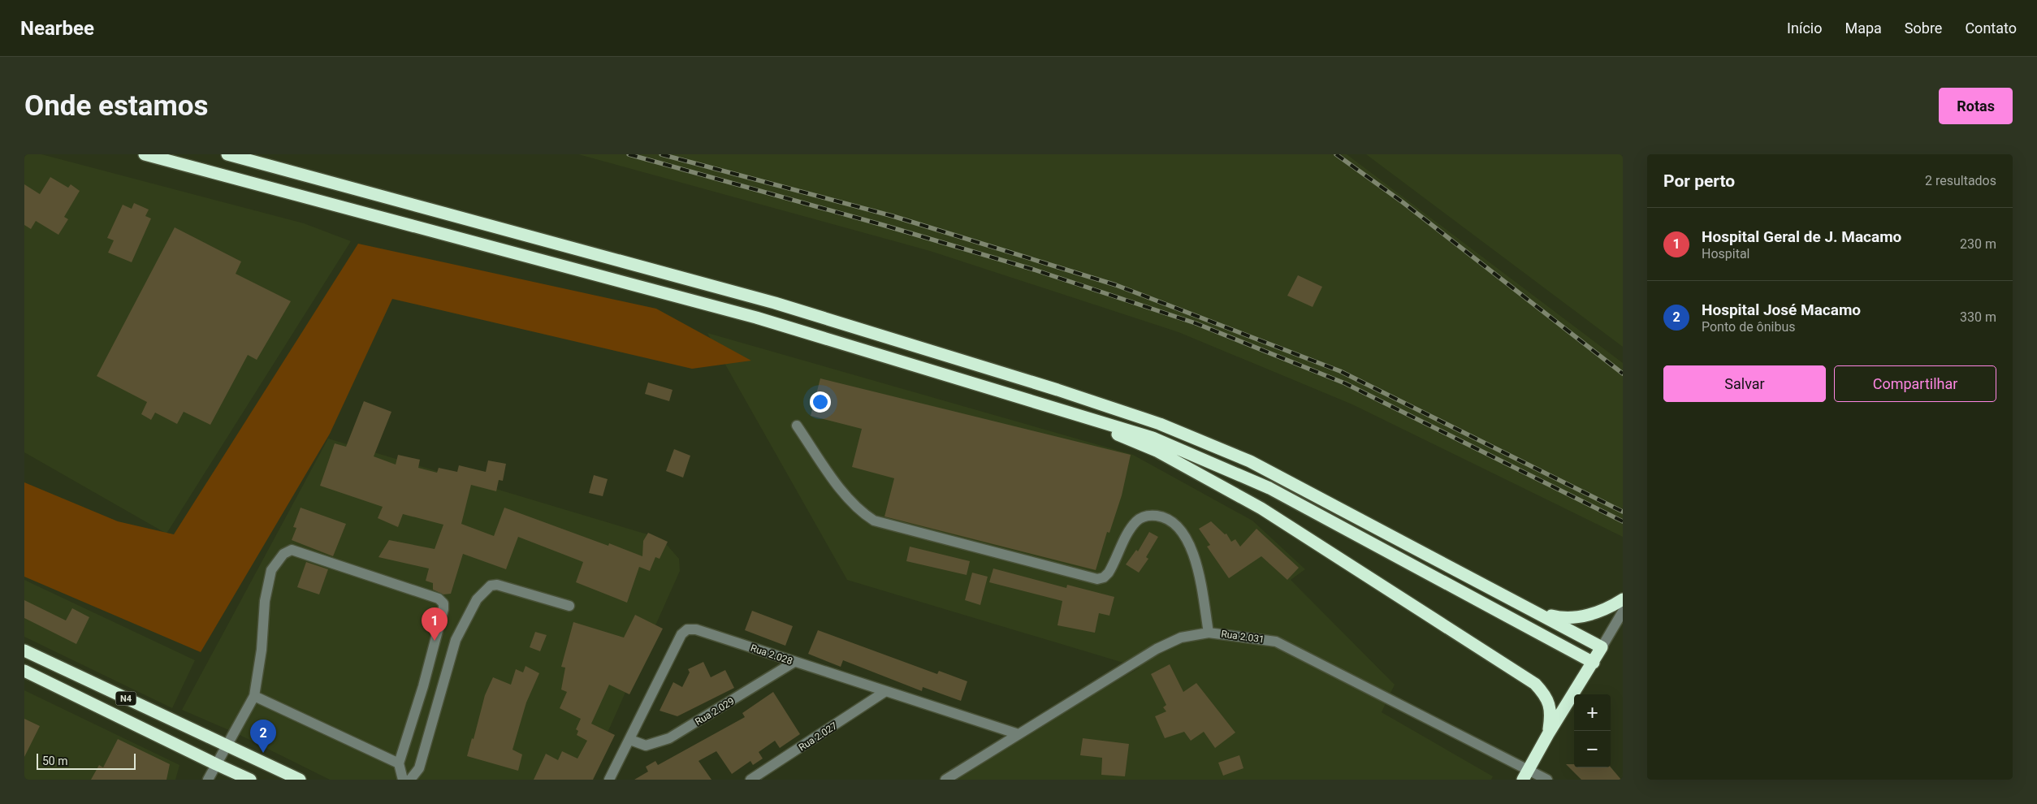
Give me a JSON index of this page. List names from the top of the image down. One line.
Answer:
{"streets":{"highway":["N4"],"street":["Rua 2.031","Rua 2.028","Rua 2.029","Rua 2.027"]},"crossings":[["Rua 2.031","Rua 2.028"],["Rua 2.028","Rua 2.029"],["Rua 2.028","Rua 2.027"]],"scale_bar":"50 m","page":{"header":"Nearbee","nav":["Início","Mapa","Sobre","Contato"],"buttons":["Rotas",["Salvar","Compartilhar"]],"title":"Onde estamos","heading":["Por perto","2 resultados"],"list":[{"mark":"1","name":"Hospital Geral de J. Macamo","note":"Hospital","value":"230 m"},{"mark":"2","name":"Hospital José Macamo","note":"Ponto de ônibus","value":"330 m"}],"pins":["1","2"],"map_buttons":["+","−"],"scale":"50 m"}}
